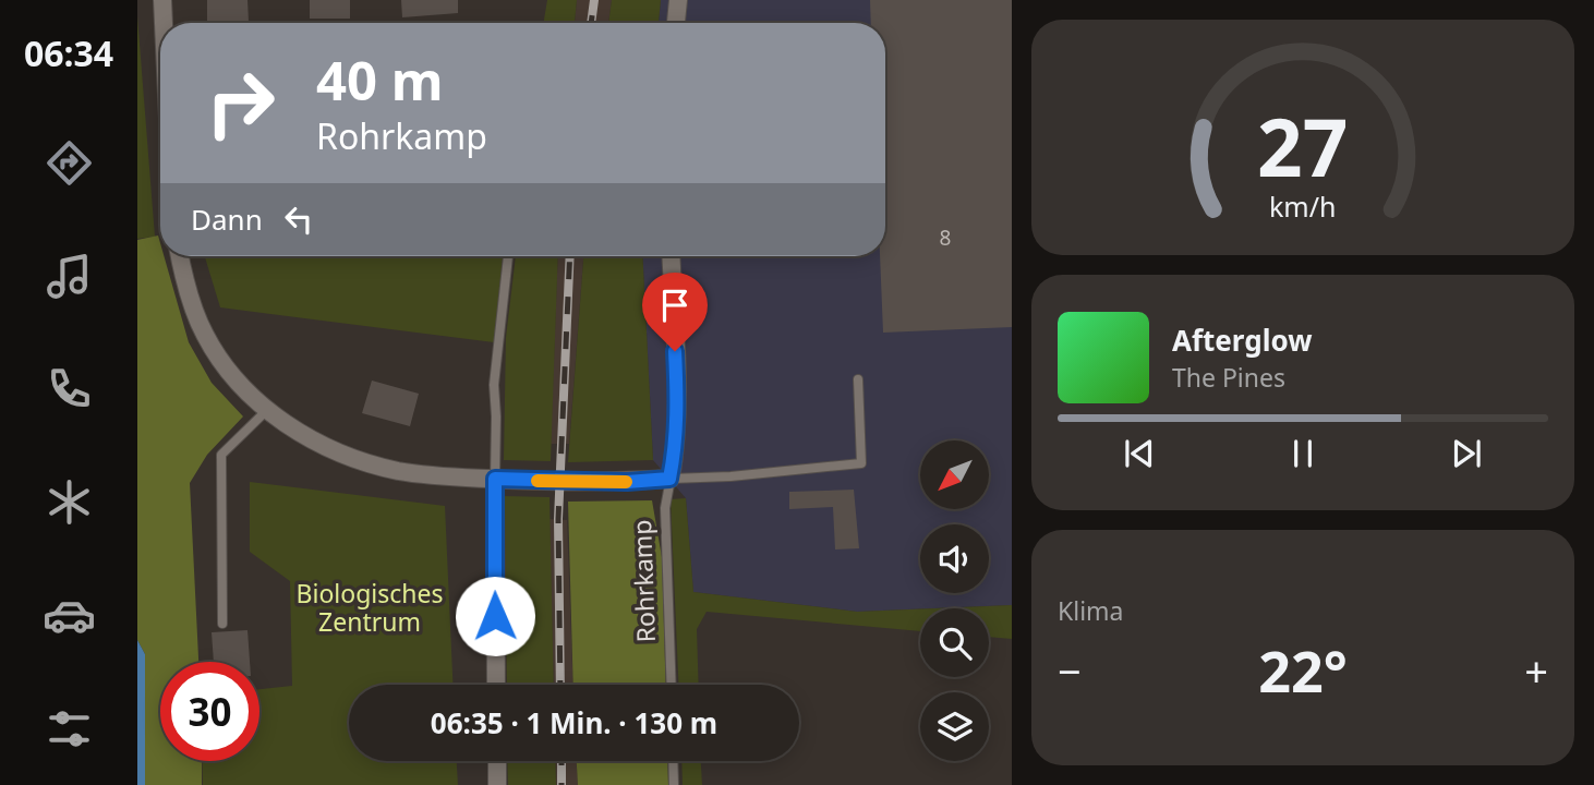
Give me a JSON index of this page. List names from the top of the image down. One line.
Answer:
{"streets":{"lane":["Rohrkamp"]},"parks":["Biologisches Zentrum"],"house_numbers":["8"],"north":"bottom left","page":{"tabs":"06:34","turn":["40 m","Rohrkamp"],"then":"Dann","song":["Afterglow","The Pines"],"tile":"Klima","heat":["−","22°","+"],"limit":"30","trip":"06:35 · 1 Min. · 130 m","gauge":["27","km/h"]}}
